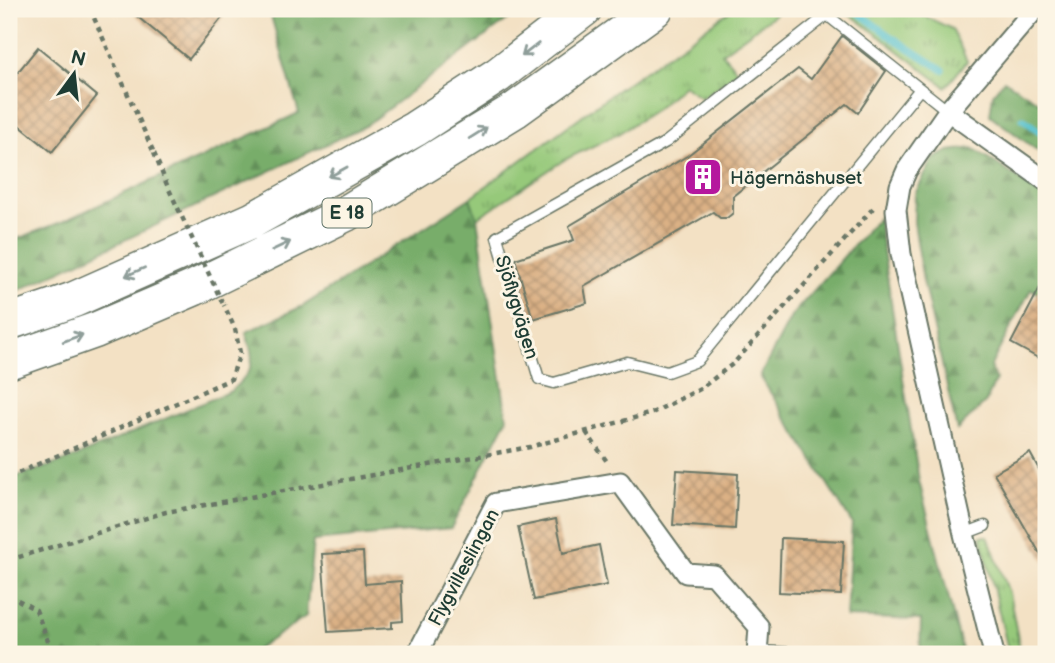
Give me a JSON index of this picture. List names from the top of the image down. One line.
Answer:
{"streets":{"highway":["E 18"],"street":["Flygvilleslingan"],"lane":["Sjöflygvägen"]},"places":{"building":["Hägernäshuset"]},"north":"top"}
